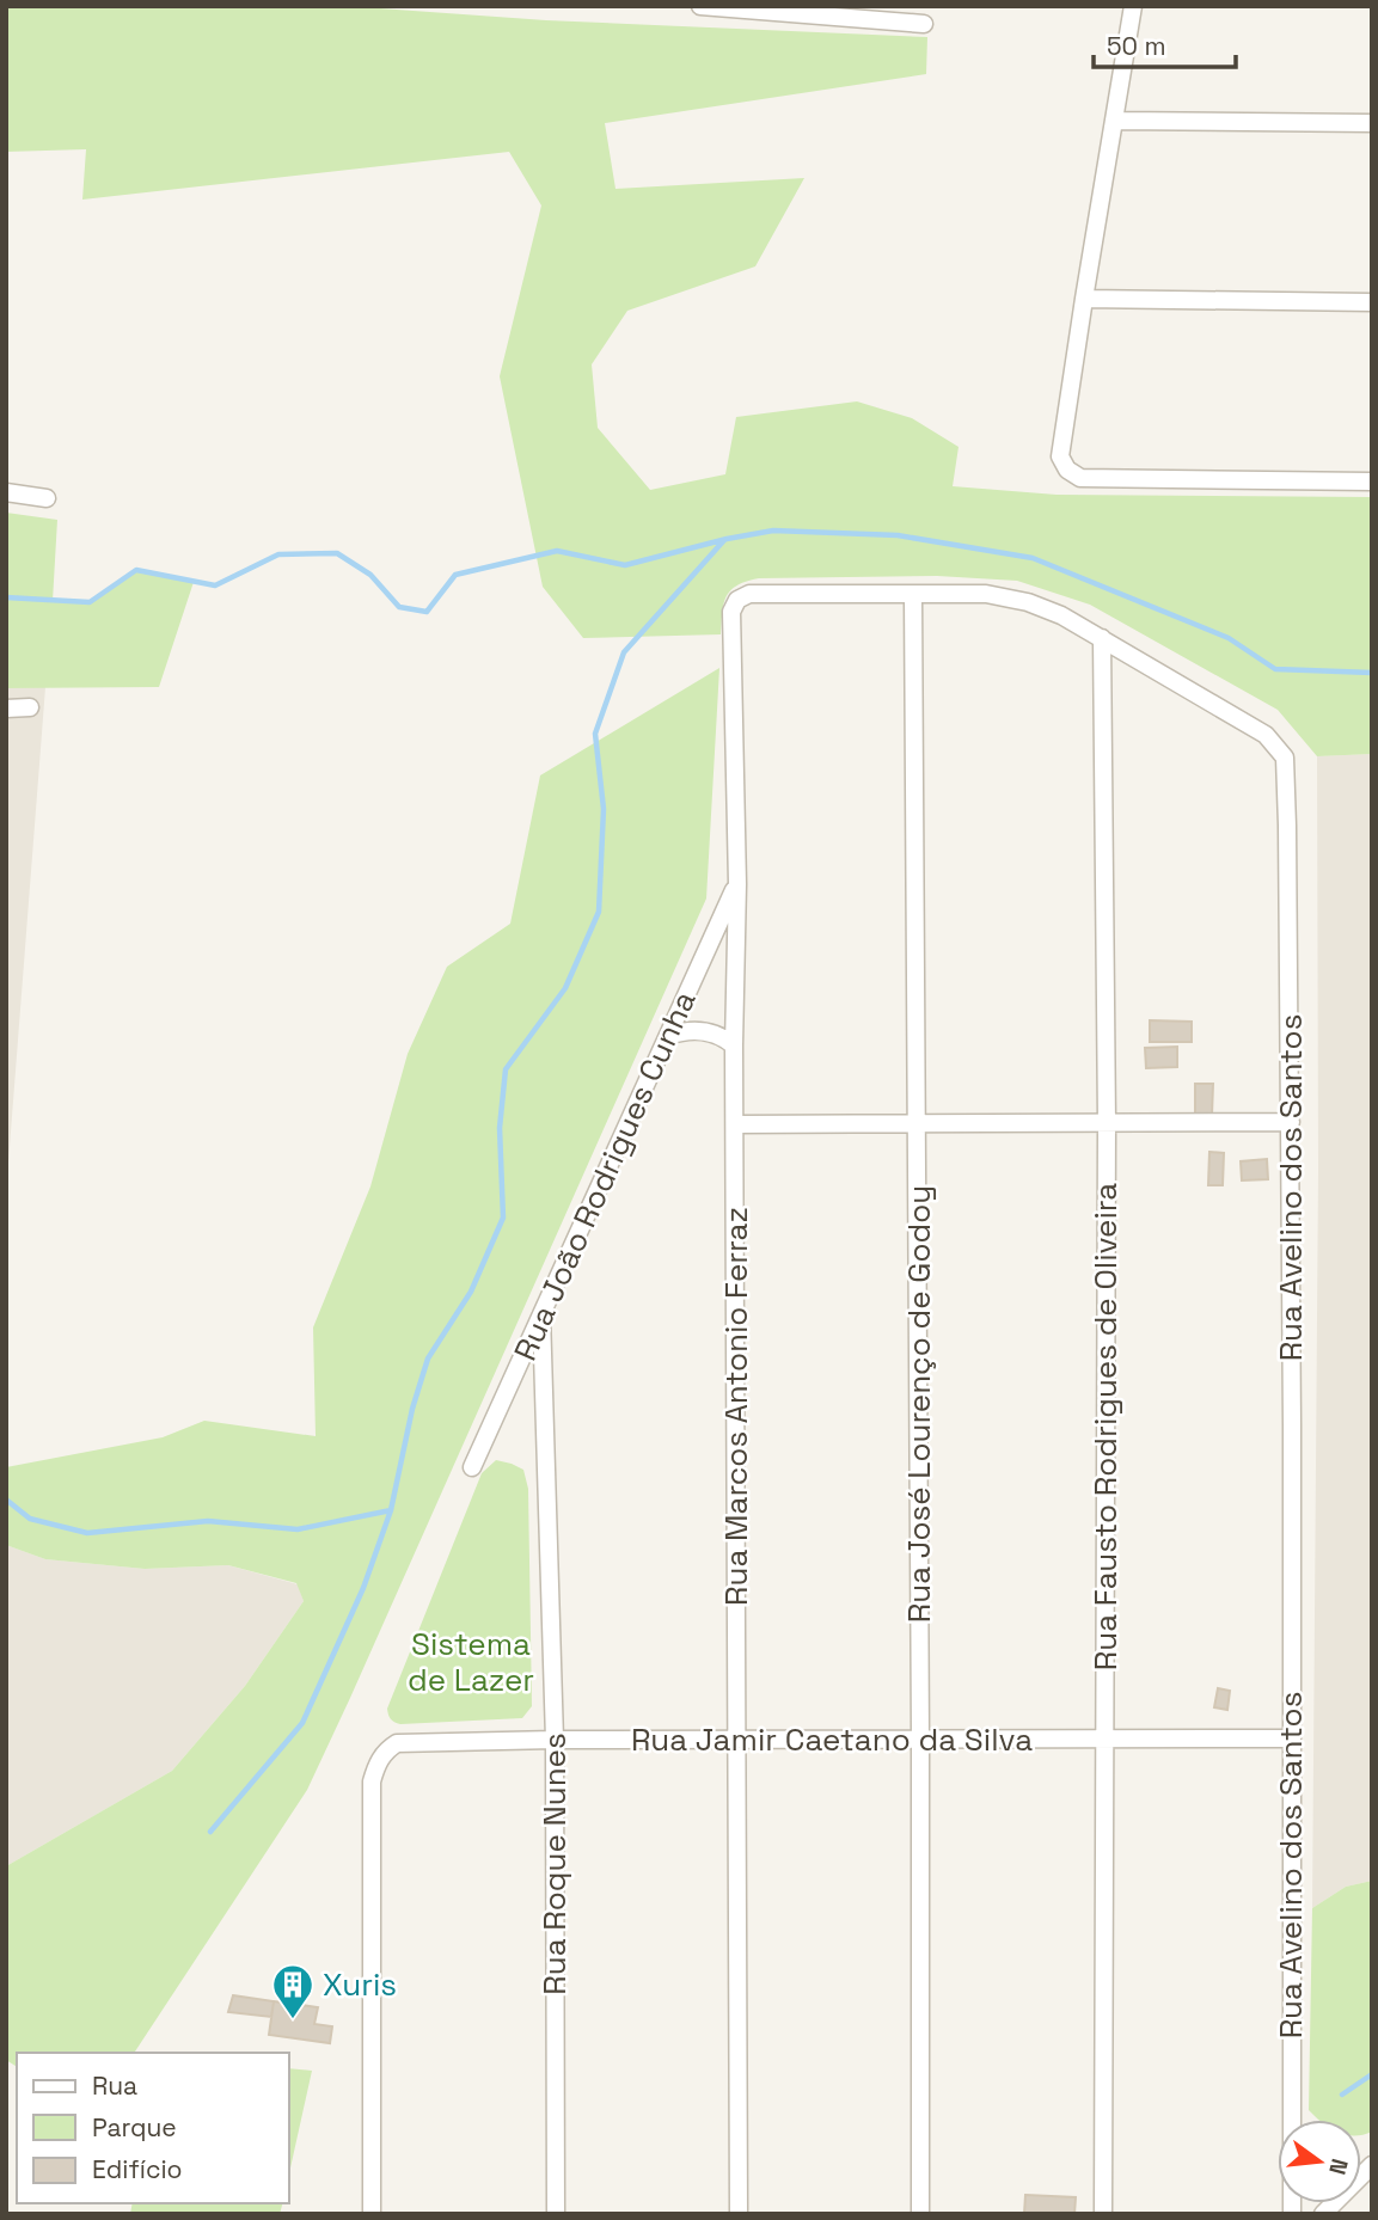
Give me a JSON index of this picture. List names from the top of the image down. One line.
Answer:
{"streets":{"street":["Rua João Rodrigues Cunha","Rua Avelino dos Santos","Rua José Lourenço de Godoy","Rua Marcos Antonio Ferraz","Rua Fausto Rodrigues de Oliveira","Rua Jamir Caetano da Silva","Rua Roque Nunes"]},"crossings":[["Rua João Rodrigues Cunha","Rua Marcos Antonio Ferraz"],["Rua João Rodrigues Cunha","Rua Roque Nunes"],["Rua Avelino dos Santos","Rua José Lourenço de Godoy"],["Rua Avelino dos Santos","Rua Marcos Antonio Ferraz"],["Rua Avelino dos Santos","Rua Fausto Rodrigues de Oliveira"],["Rua Avelino dos Santos","Rua Jamir Caetano da Silva"],["Rua José Lourenço de Godoy","Rua Jamir Caetano da Silva"],["Rua Marcos Antonio Ferraz","Rua Jamir Caetano da Silva"],["Rua Fausto Rodrigues de Oliveira","Rua Jamir Caetano da Silva"],["Rua Jamir Caetano da Silva","Rua Roque Nunes"]],"parks":["Sistema de Lazer"],"places":{"building":["Xuris"]},"legend":["Rua","Parque","Edifício"],"scale_bar":"50 m","north":"right"}
